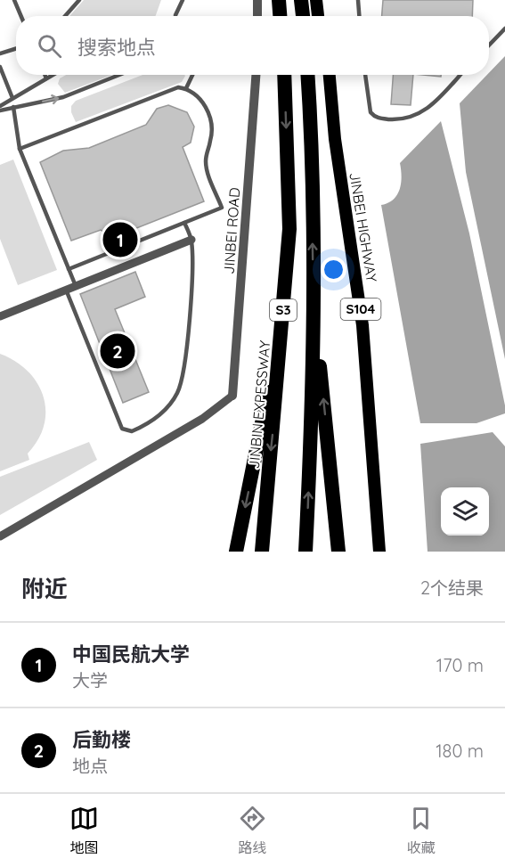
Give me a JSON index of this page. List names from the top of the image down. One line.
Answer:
{"streets":{"highway":["S3","JINBIN EXPESSWAY"],"main road":["JINBEI HIGHWAY","S104"],"street":["JINBEI ROAD"]},"page":{"search":"搜索地点","pins":["1","2"],"heading":["附近","2个结果"],"list":[{"mark":"1","name":"中国民航大学","note":"大学","value":"170 m"},{"mark":"2","name":"后勤楼","note":"地点","value":"180 m"}],"nav":["地图","路线","收藏"]}}
